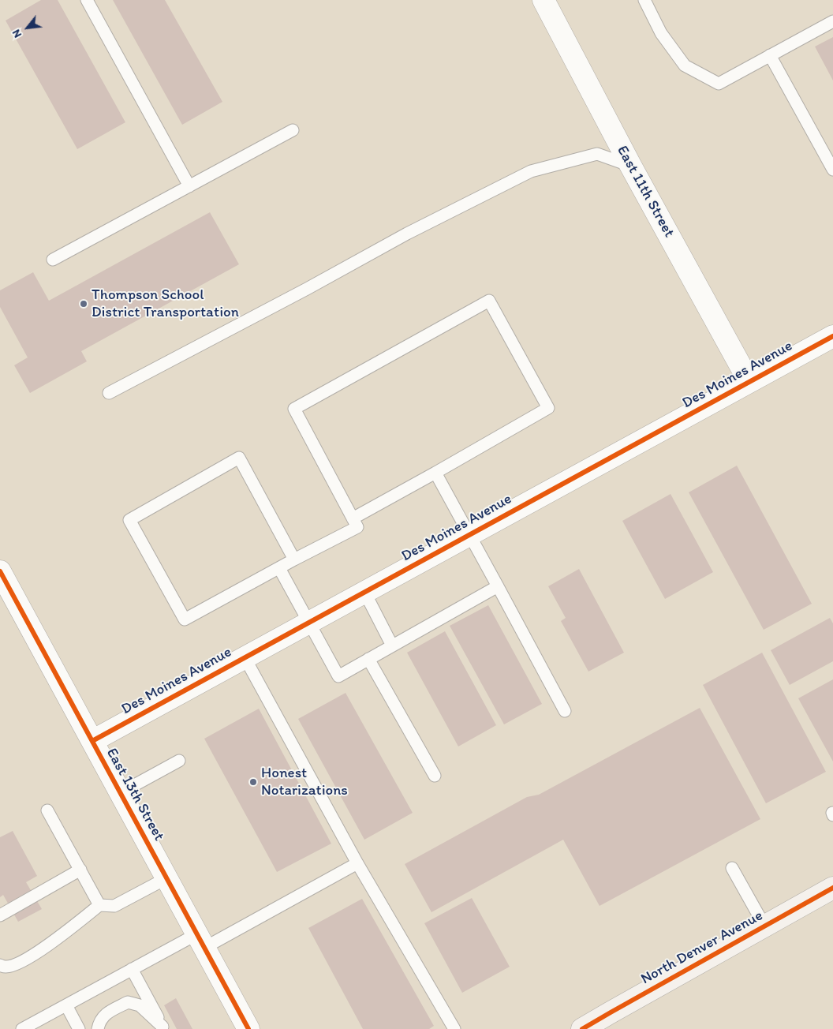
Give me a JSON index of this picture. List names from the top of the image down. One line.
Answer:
{"streets":{"main road":["North Denver Avenue"],"street":["East 11th Street","Des Moines Avenue","East 13th Street"]},"crossings":[["East 11th Street","Des Moines Avenue"],["Des Moines Avenue","East 13th Street"]],"places":["Thompson School District Transportation","Honest Notarizations"],"north":"bottom left"}
